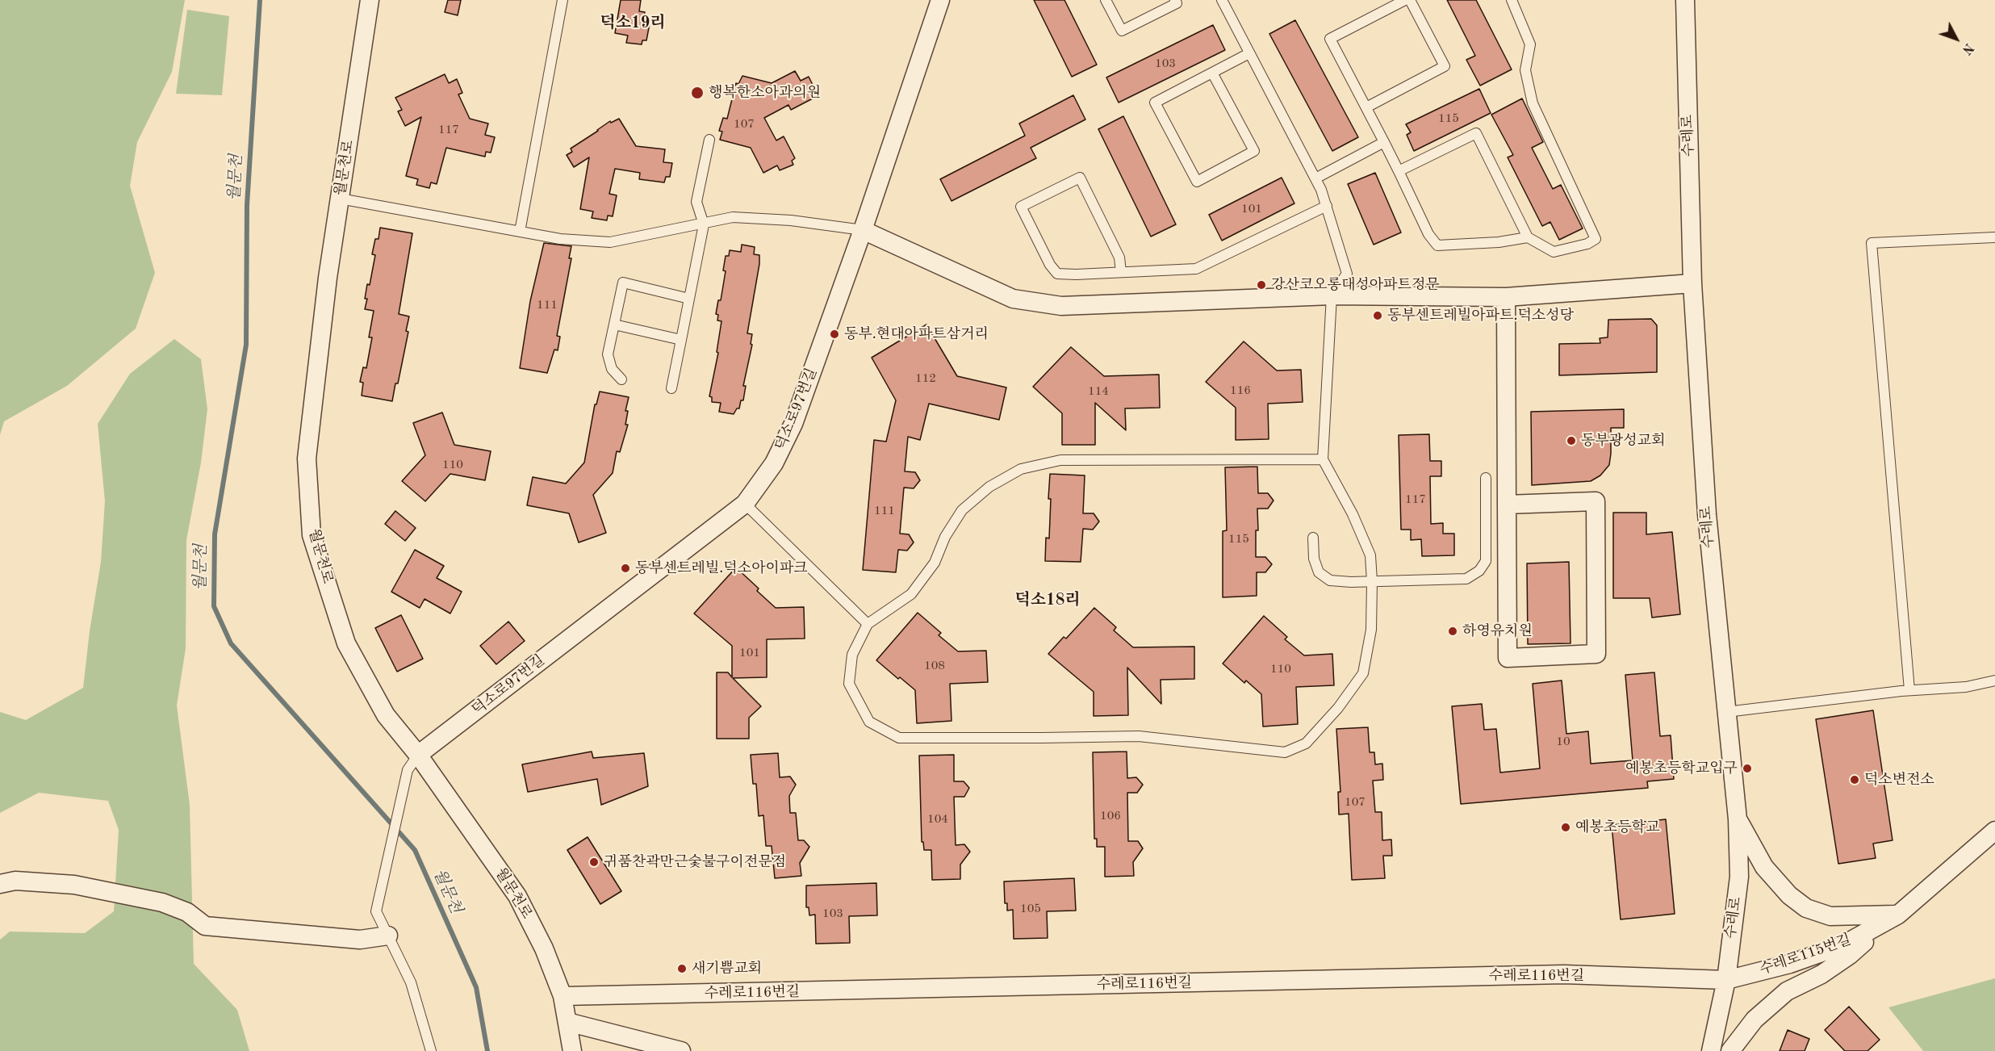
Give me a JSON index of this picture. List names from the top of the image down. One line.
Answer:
{"streets":{"street":["수레로","월문천로","덕소로97번길","수레로115번길","수레로116번길"]},"crossings":[["수레로","수레로115번길"],["수레로","수레로116번길"],["월문천로","덕소로97번길"],["월문천로","수레로116번길"],["수레로115번길","수레로116번길"]],"districts":["덕소19리","덕소18리"],"water":["월문천"],"places":["행복한소아과의원","강산코오롱대성아파트정문","동부센트레빌아파트.덕소성당","동부.현대아파트삼거리","동부광성교회","동부센트레빌.덕소아이파크","하영유치원","예봉초등학교입구","덕소변전소","예봉초등학교","귀품찬곽만근숯불구이전문점","새기쁨교회"],"house_numbers":["103","115","107","117","101","111","112","116","114","110","117","111","115","101","108","110","10","107","106","104","105","103"],"north":"bottom right"}
